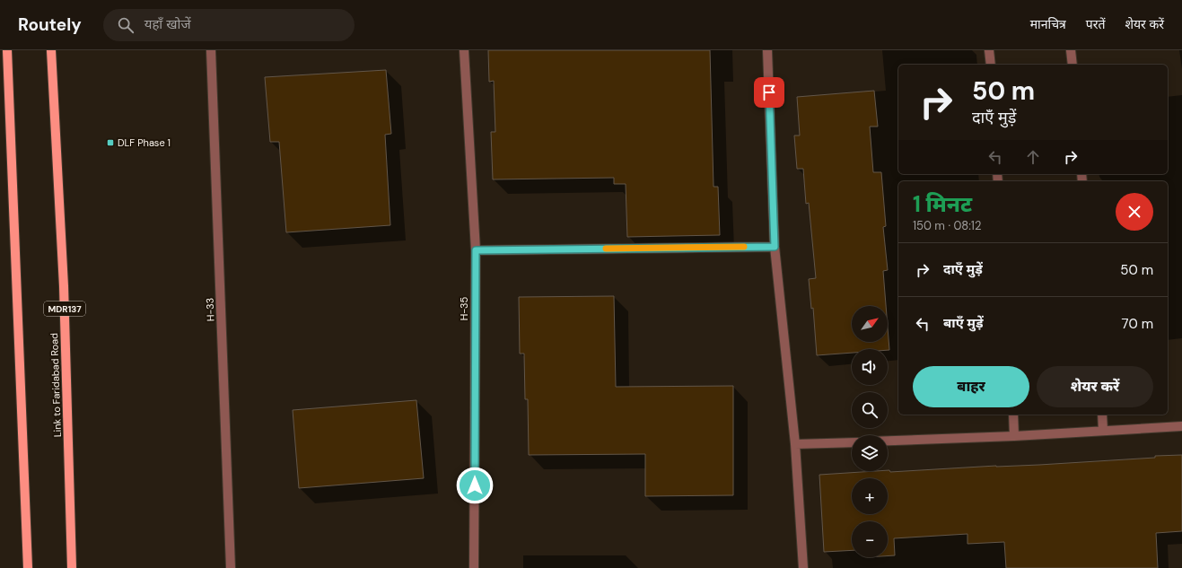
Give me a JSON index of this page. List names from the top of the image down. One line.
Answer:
{"streets":{"main road":["MDR137","Link to Faridabad Road"],"street":["H-35","H-33"]},"places":{"transit":["DLF Phase 1"]},"north":"top right","page":{"header":"Routely","search":"यहाँ खोजें","nav":["मानचित्र","परतें","शेयर करें"],"turn":["50 m","दाएँ मुड़ें"],"heading":["1 मिनट","150 m · 08:12"],"list":[{"name":"दाएँ मुड़ें","value":"50 m"},{"name":"बाएँ मुड़ें","value":"70 m"}],"map_buttons":["+","−"],"buttons":["बाहर","शेयर करें"]}}
